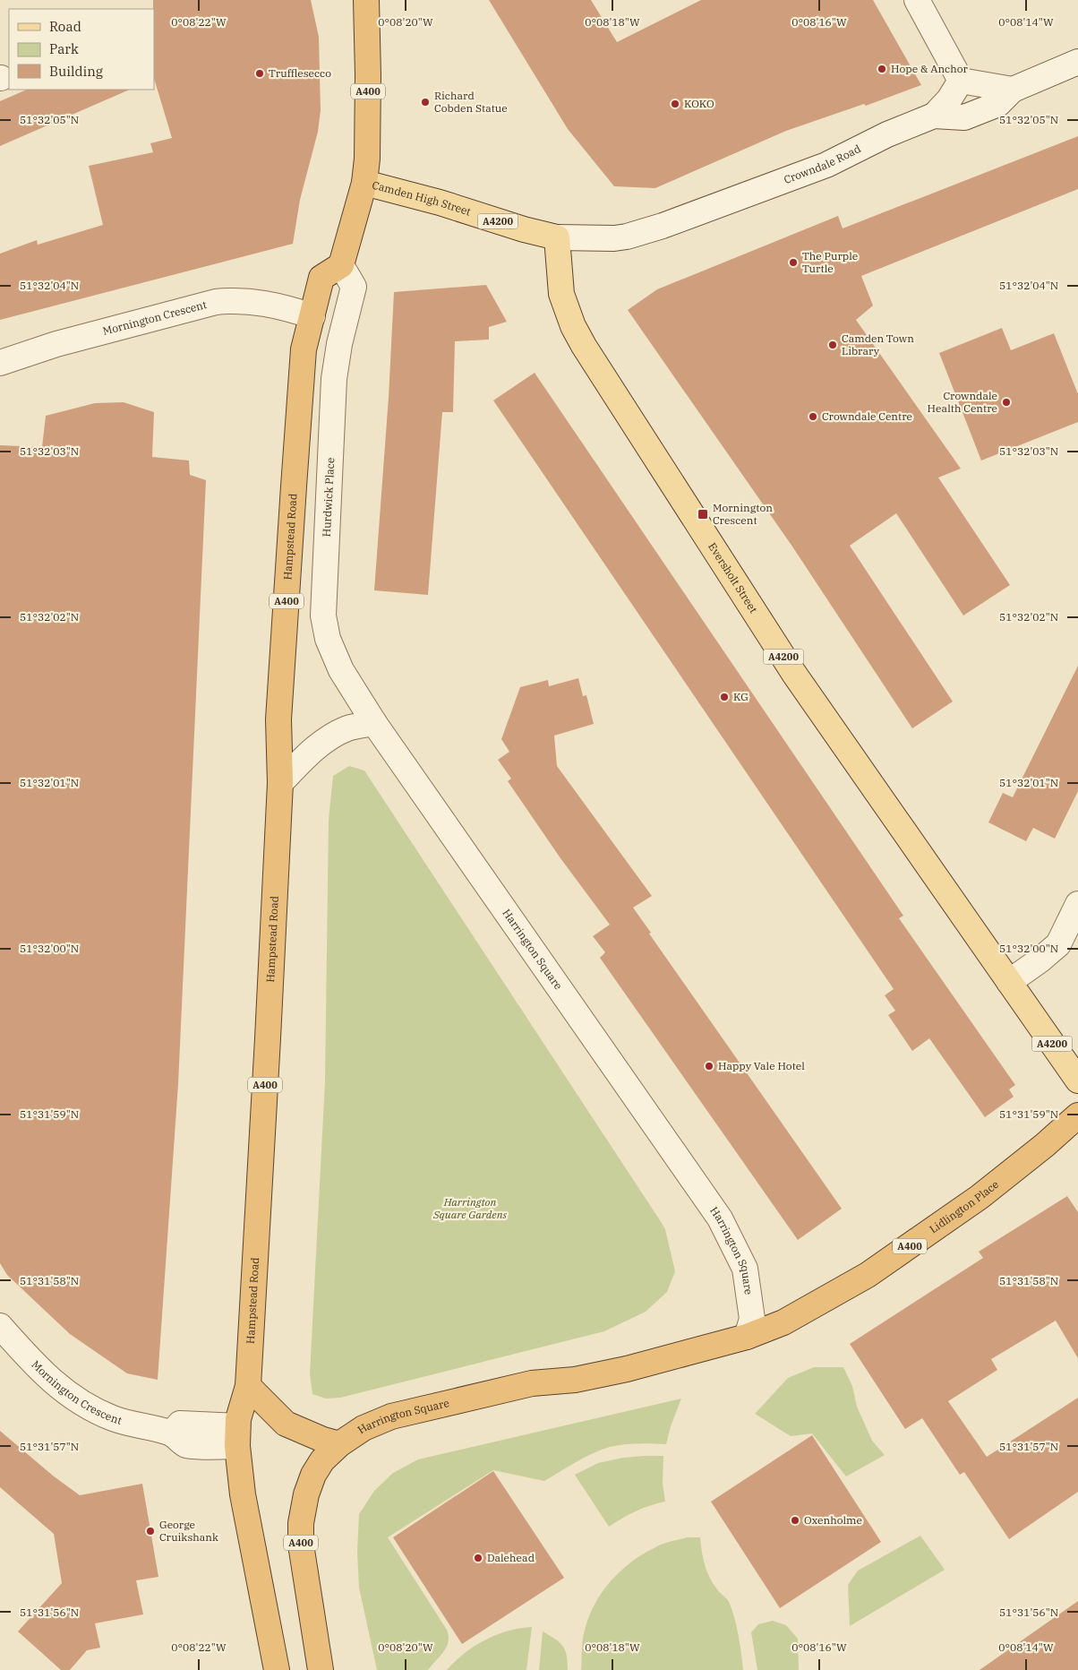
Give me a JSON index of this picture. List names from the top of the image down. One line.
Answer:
{"streets":{"highway":["A400","Camden High Street","Hampstead Road","Harrington Square","Lidlington Place"],"main road":["A4200","Eversholt Street"],"street":["Crowndale Road","Mornington Crescent","Hurdwick Place"]},"crossings":[["Crowndale Road","Camden High Street"],["Crowndale Road","Eversholt Street"],["Camden High Street","Hurdwick Place"],["Camden High Street","Hampstead Road"],["Camden High Street","Eversholt Street"],["A4200","Eversholt Street"],["Mornington Crescent","Hampstead Road"],["Hurdwick Place","Hampstead Road"],["Hurdwick Place","Harrington Square"],["Harrington Square","Lidlington Place"]],"parks":["Harrington Square Gardens"],"places":{"other":["Hope & Anchor","Trufflesecco","Richard Cobden Statue","KOKO","The Purple Turtle","Camden Town Library","Crowndale Health Centre","Crowndale Centre","KG","Happy Vale Hotel","Oxenholme","George Cruikshank","Dalehead"],"transit":["Mornington Crescent"]},"legend":["Road","Park","Building"],"coordinates":["0°08'22\"W","0°08'20\"W","0°08'18\"W","0°08'16\"W","0°08'14\"W","51°32'05\"N","51°32'04\"N","51°32'03\"N","51°32'02\"N","51°32'01\"N","51°32'00\"N","51°31'59\"N","51°31'58\"N","51°31'57\"N","51°31'56\"N"]}
